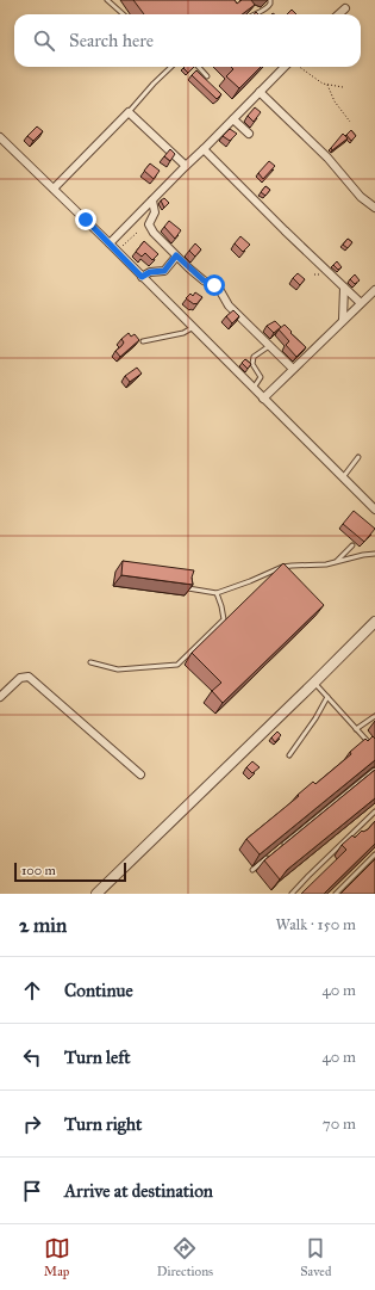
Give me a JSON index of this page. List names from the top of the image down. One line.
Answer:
{"scale_bar":"100 m","page":{"search":"Search here","scale":"100 m","heading":["2 min","Walk · 150 m"],"list":[["Continue","40 m"],["Turn left","40 m"],["Turn right","70 m"],"Arrive at destination"],"nav":["Map","Directions","Saved"]}}
